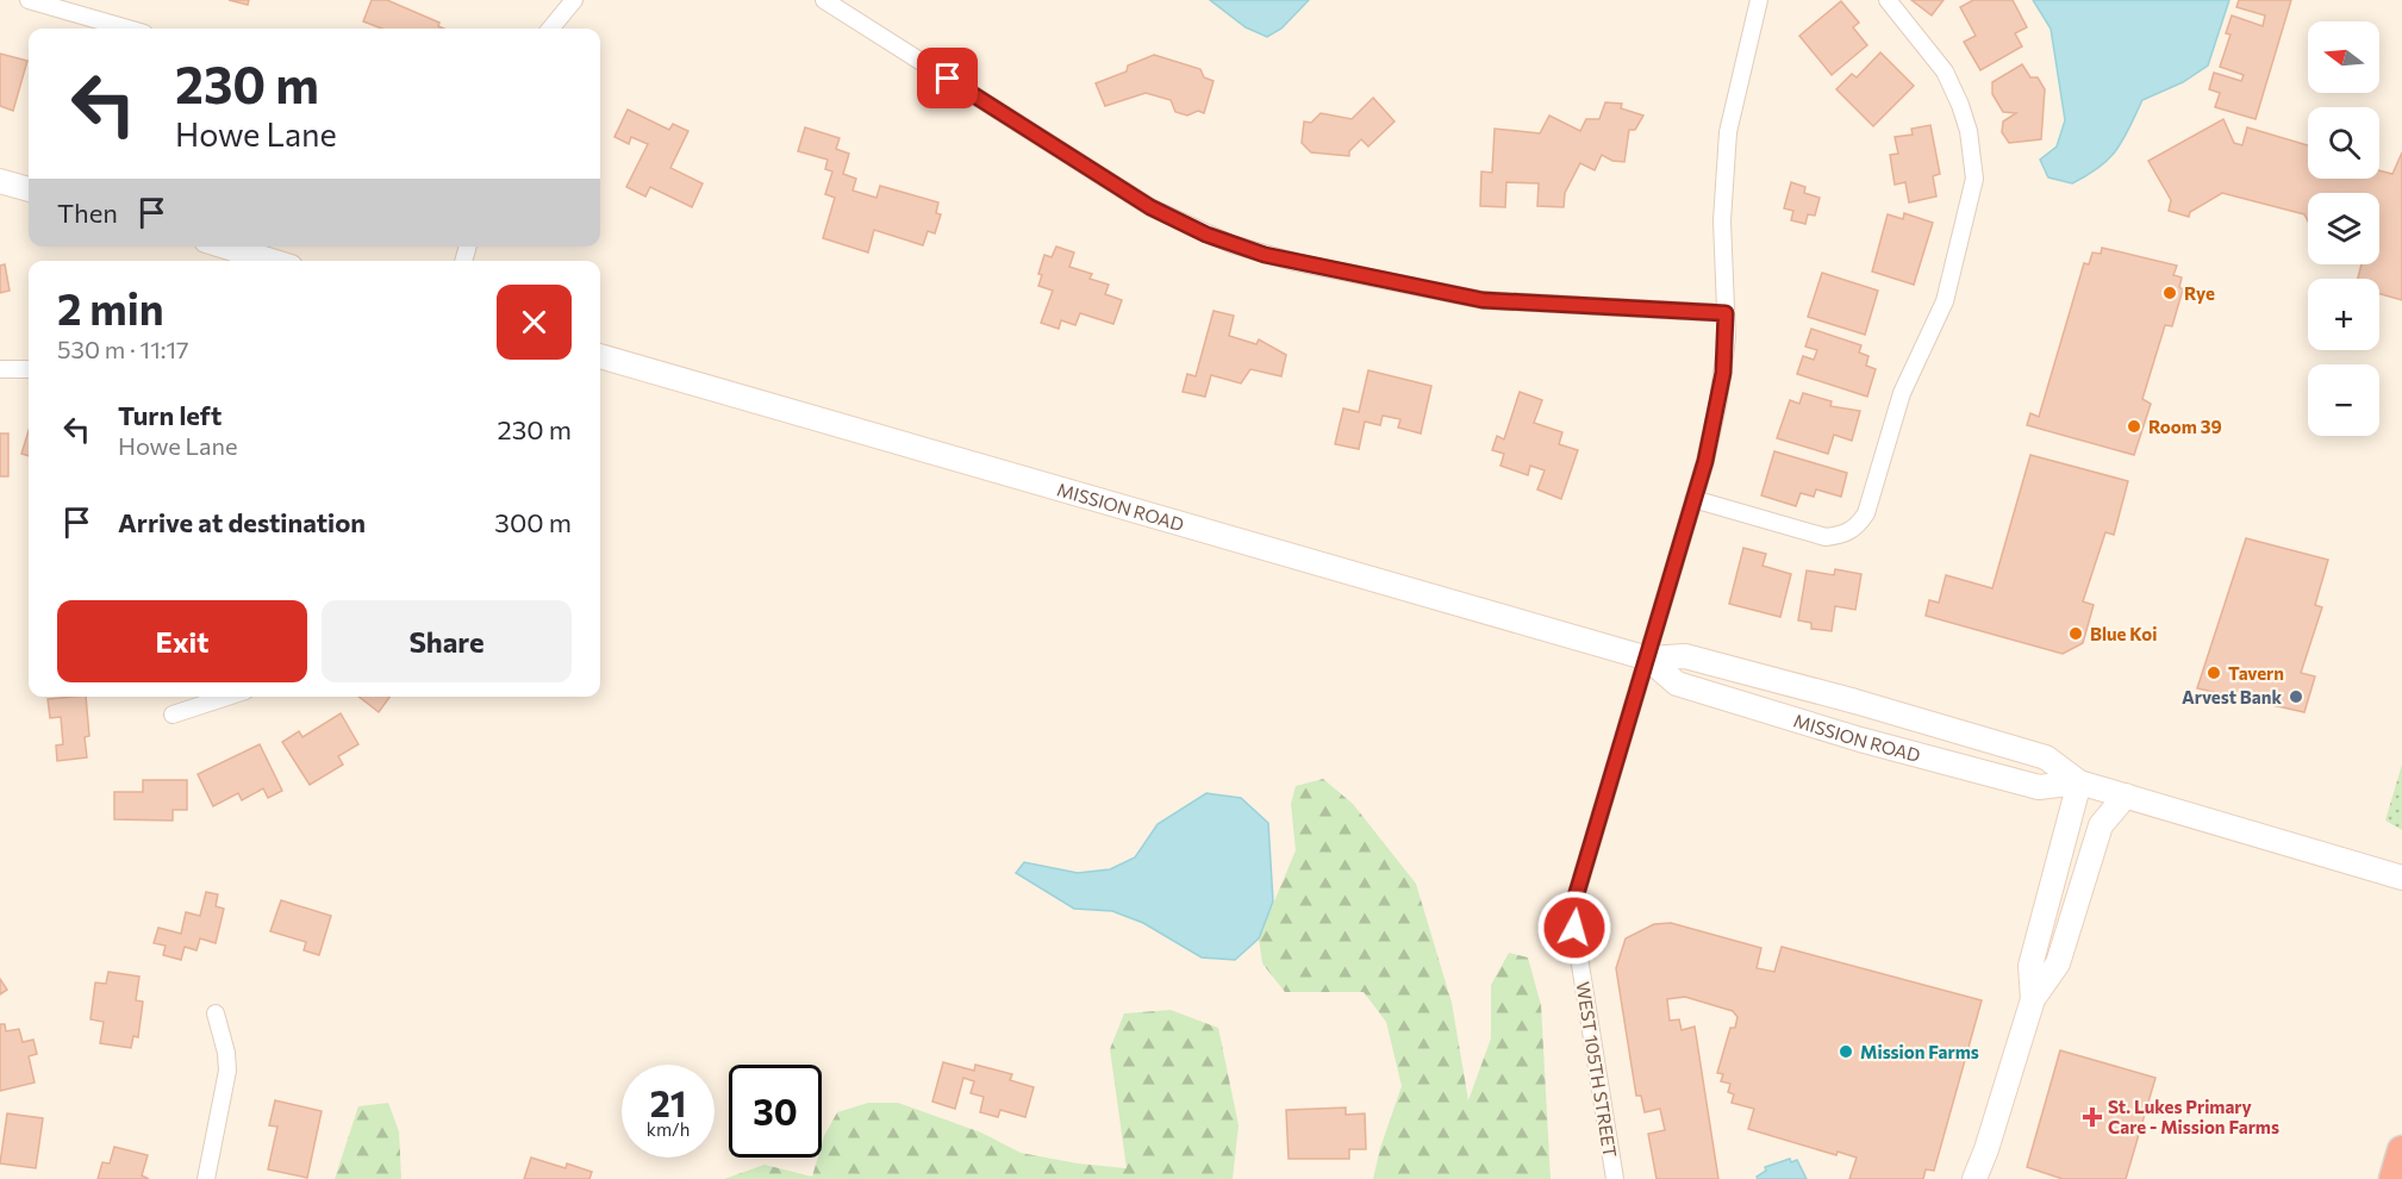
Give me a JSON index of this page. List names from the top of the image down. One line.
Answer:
{"streets":{"main road":["MISSION ROAD"],"street":["WEST 105TH STREET"]},"crossings":[["MISSION ROAD","WEST 105TH STREET"]],"places":{"other":["Rye","Room 39","Blue Koi","Tavern","Arvest Bank","Mission Farms"],"health":["St. Lukes Primary Care - Mission Farms"]},"north":"left","page":{"map_buttons":["+","−"],"turn":["230 m","Howe Lane"],"then":"Then","heading":["2 min","530 m · 11:17"],"list":[{"name":"Turn left","note":"Howe Lane","value":"230 m"},{"name":"Arrive at destination","value":"300 m"}],"buttons":["Exit","Share"],"speed":"21 km/h","limit":"30"}}
